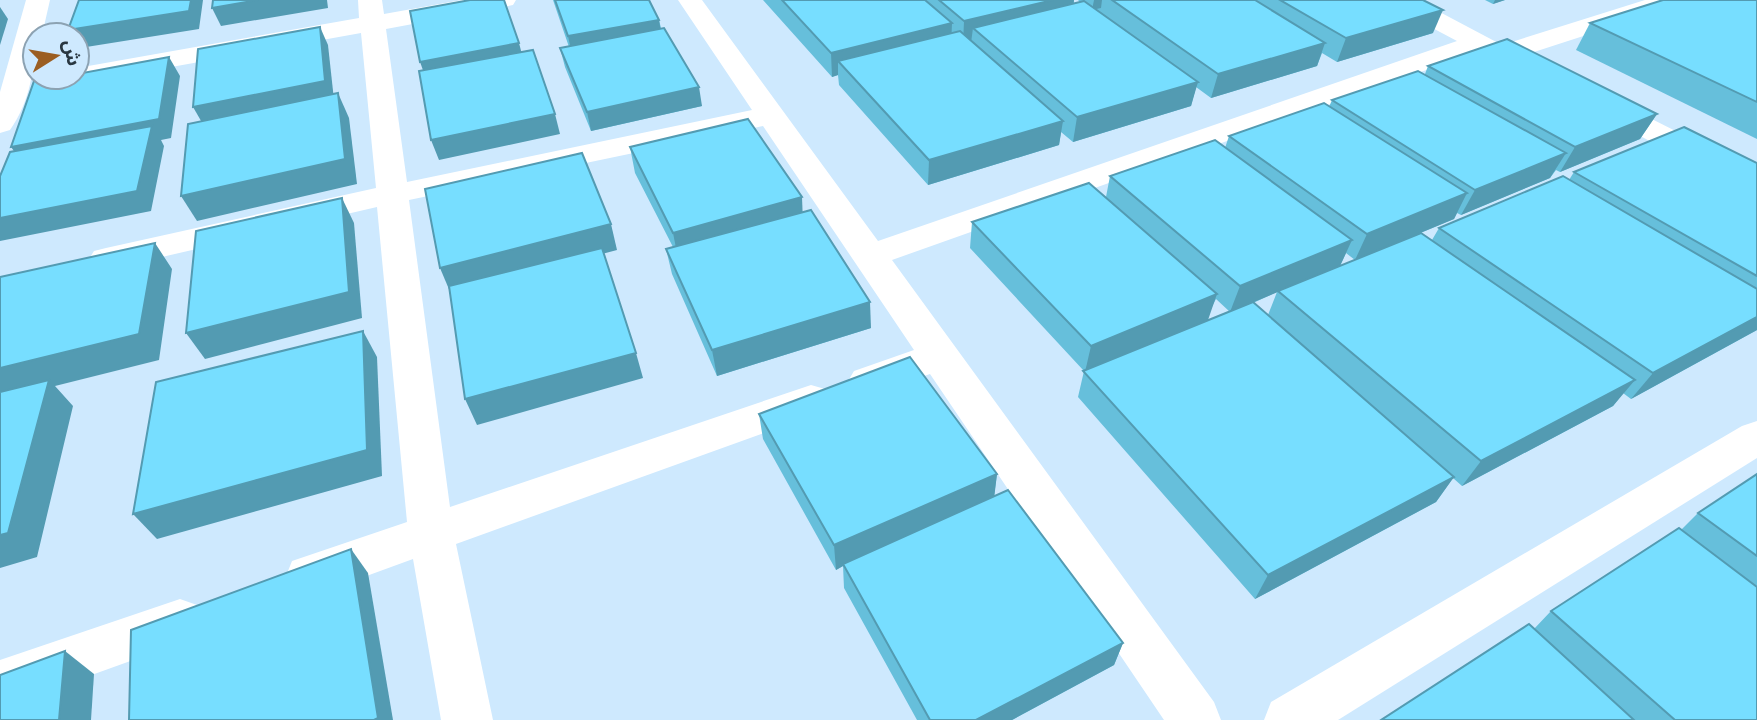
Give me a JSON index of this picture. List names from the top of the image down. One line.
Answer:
{"north":"right"}
